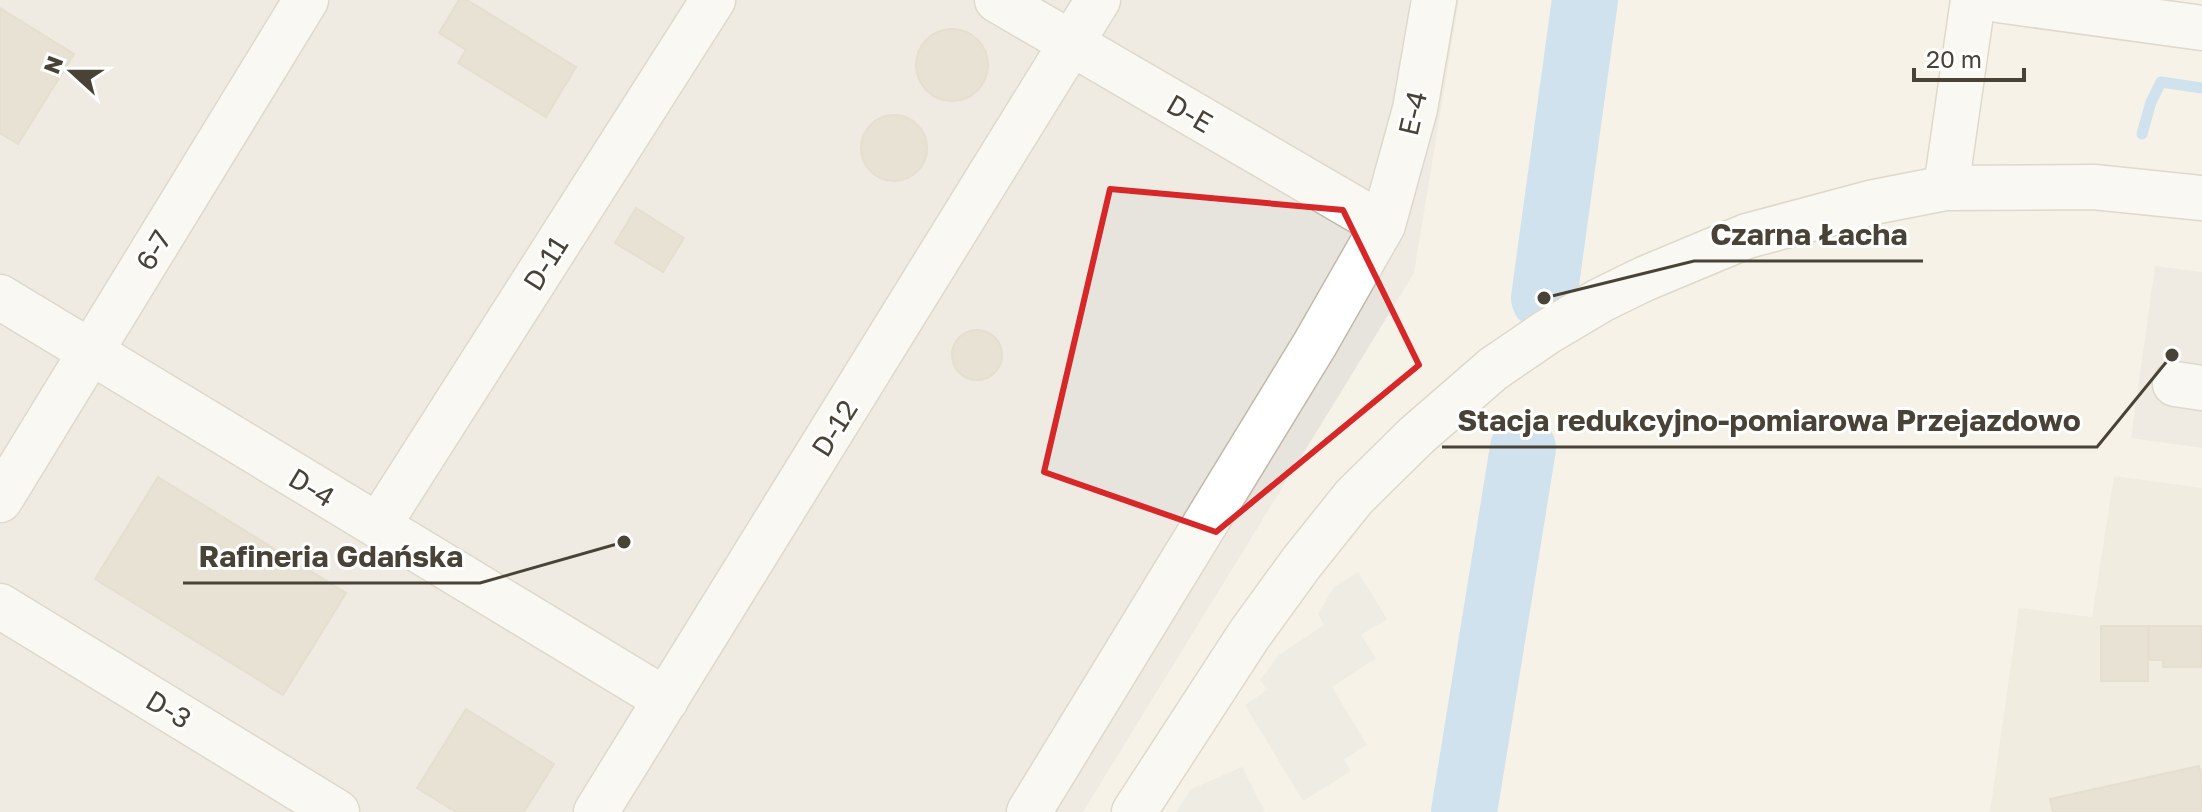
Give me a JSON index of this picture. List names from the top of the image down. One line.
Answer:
{"streets":{"street":["D-E","E-4","6-7","D-11","D-12","D-4","D-3"]},"crossings":[["D-E","E-4"],["D-E","D-12"],["6-7","D-4"],["D-11","D-4"],["D-12","D-4"]],"places":["Czarna Łacha","Stacja redukcyjno-pomiarowa Przejazdowo","Rafineria Gdańska"],"scale_bar":"20 m","north":"left"}
